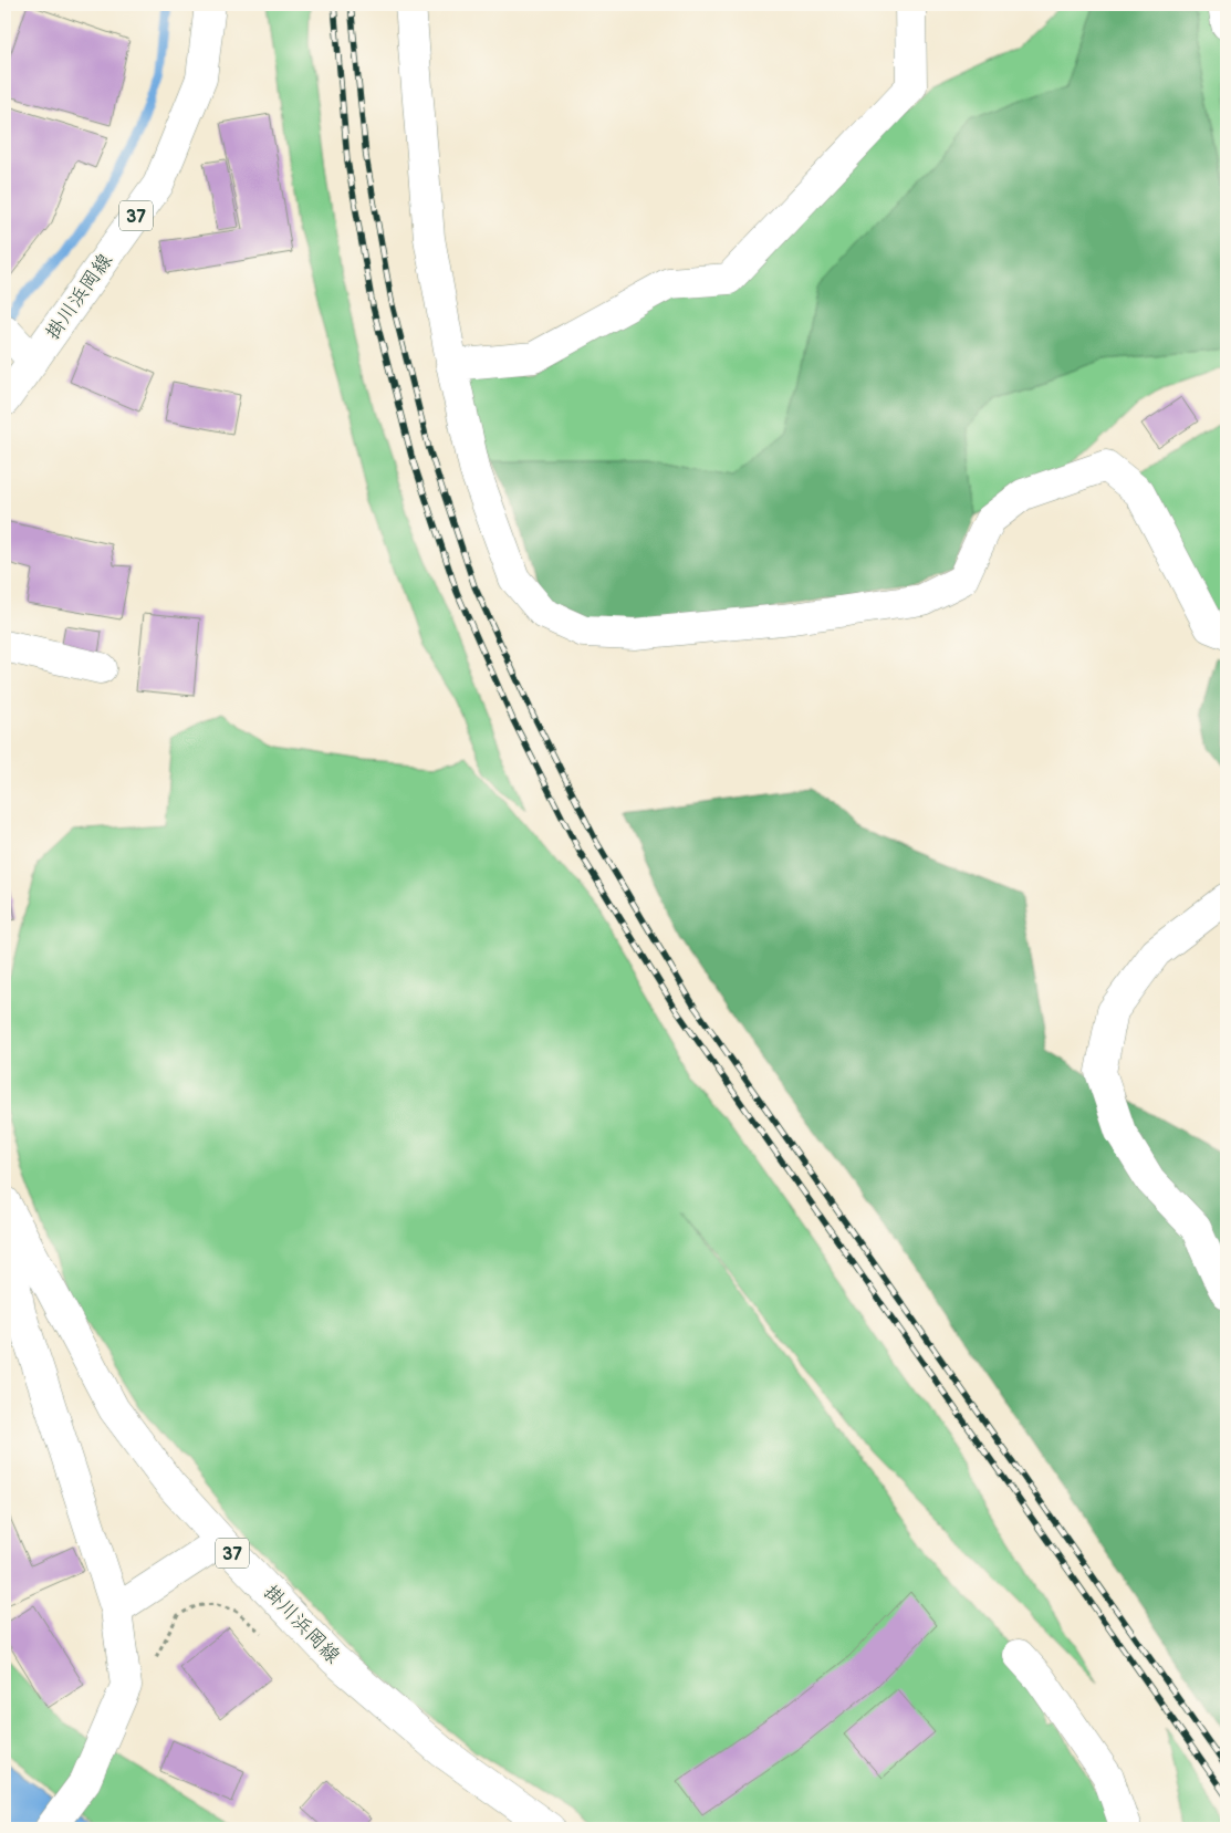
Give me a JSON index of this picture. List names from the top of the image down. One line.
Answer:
{"streets":{"street":["37","掛川浜岡線"]}}
